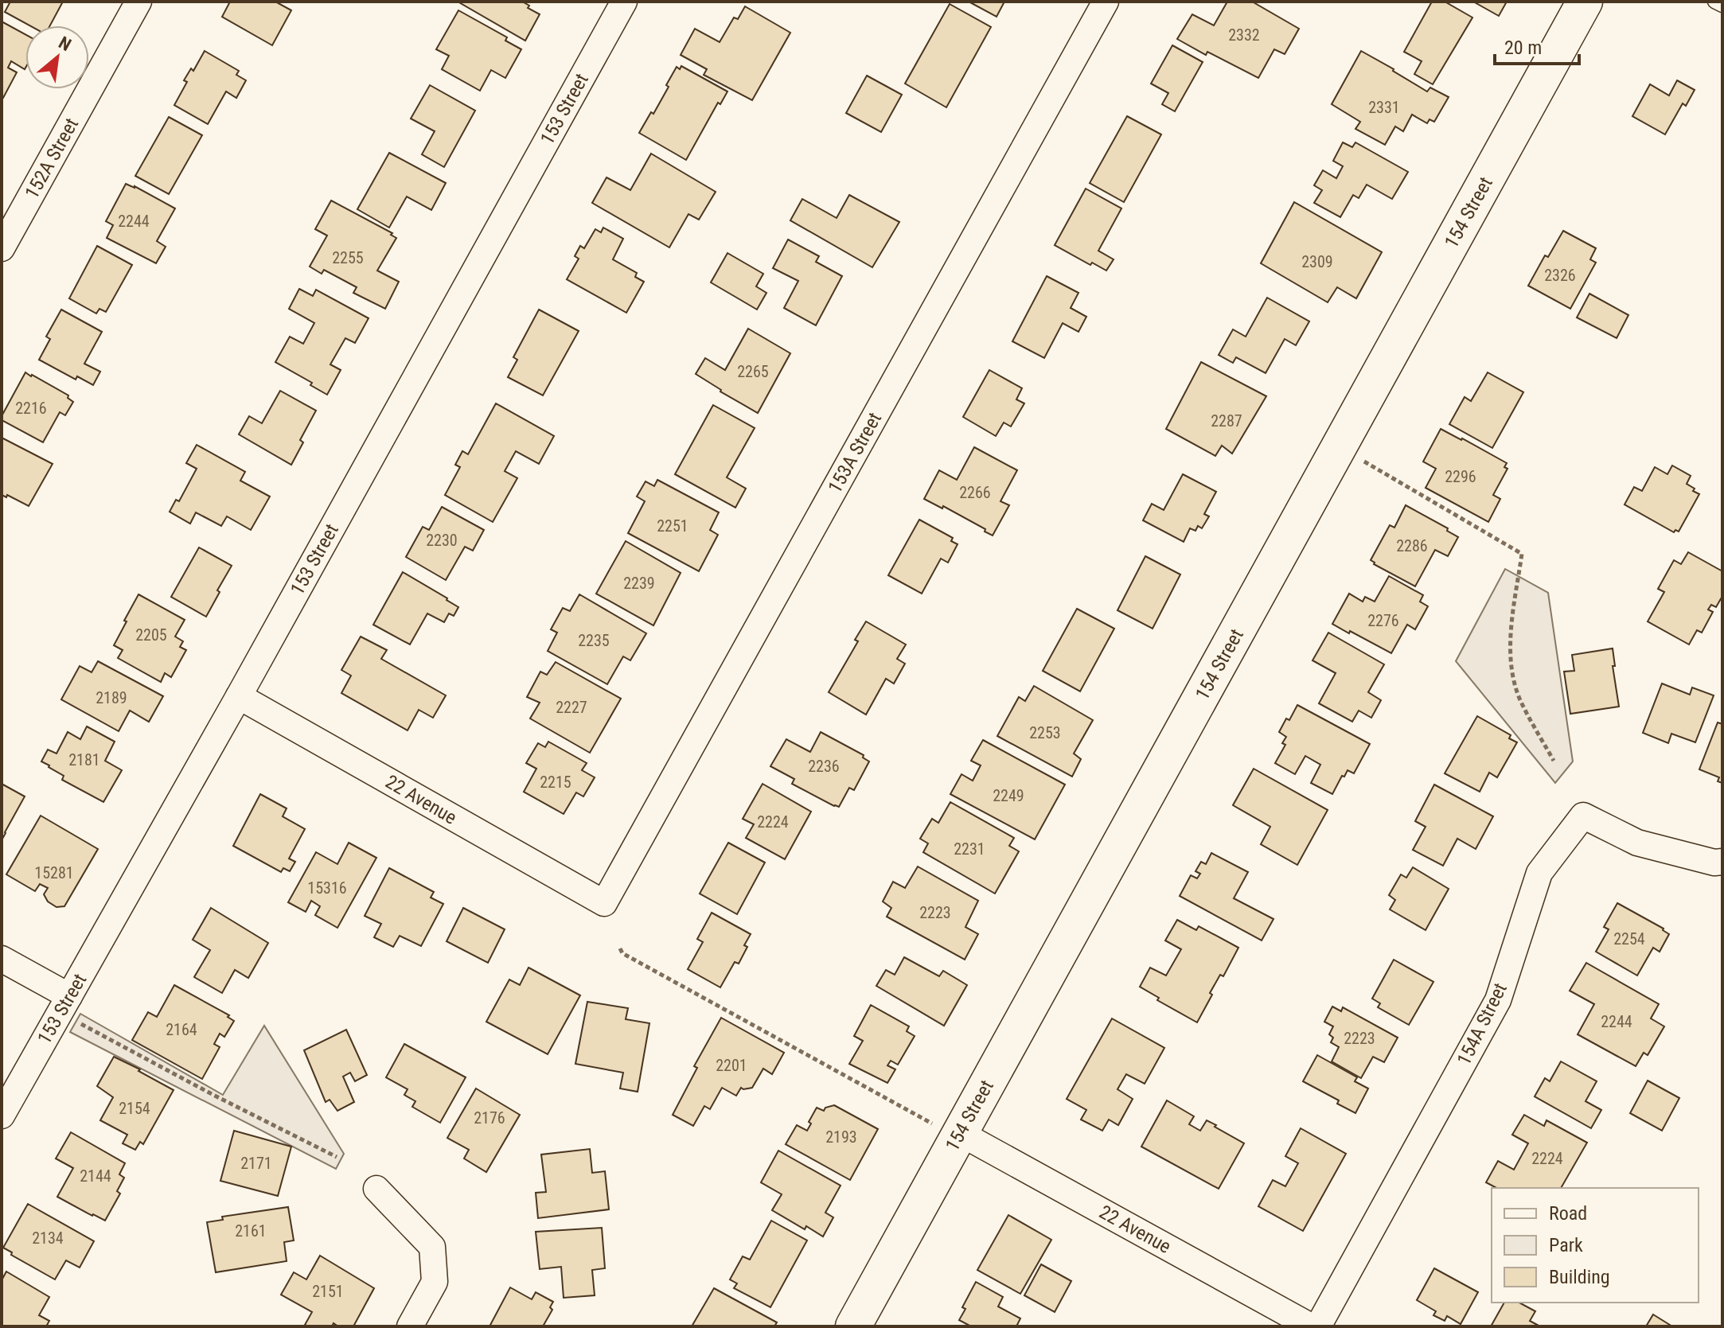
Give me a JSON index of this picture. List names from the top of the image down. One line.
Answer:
{"streets":{"street":["153 Street","152A Street","154 Street","153A Street","22 Avenue","154A Street"]},"crossings":[["153 Street","22 Avenue"],["154 Street","22 Avenue"],["153A Street","22 Avenue"]],"house_numbers":["2332","2331","2244","2255","2309","2326","2265","2216","2287","2296","2266","2251","2230","2286","2239","2276","2205","2235","2189","2227","2253","2181","2236","2215","2249","2224","2231","15281","15316","2223","2254","2244","2164","2223","2201","2154","2176","2193","2224","2171","2144","2161","2134","2151"],"legend":["Road","Park","Building"],"scale_bar":"20 m","north":"top right"}
